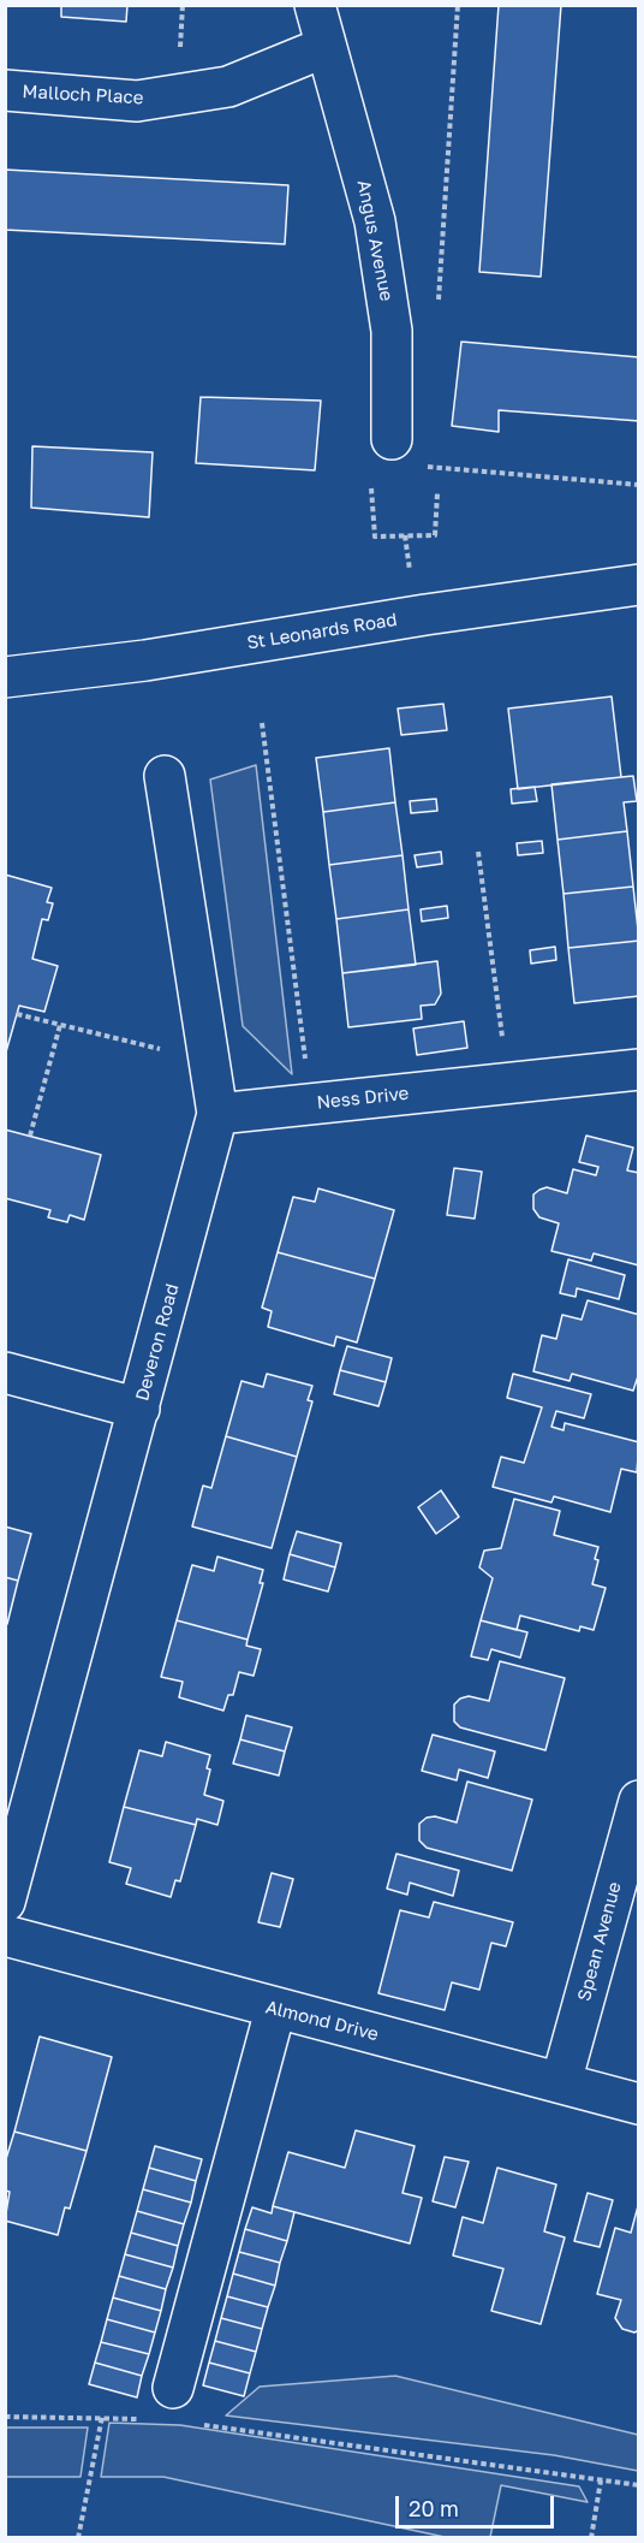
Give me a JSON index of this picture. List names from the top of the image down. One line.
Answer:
{"streets":{"street":["Malloch Place","Angus Avenue","St Leonards Road","Ness Drive","Deveron Road","Spean Avenue","Almond Drive"]},"crossings":[["Malloch Place","Angus Avenue"],["Ness Drive","Deveron Road"],["Spean Avenue","Almond Drive"]],"scale_bar":"20 m"}
